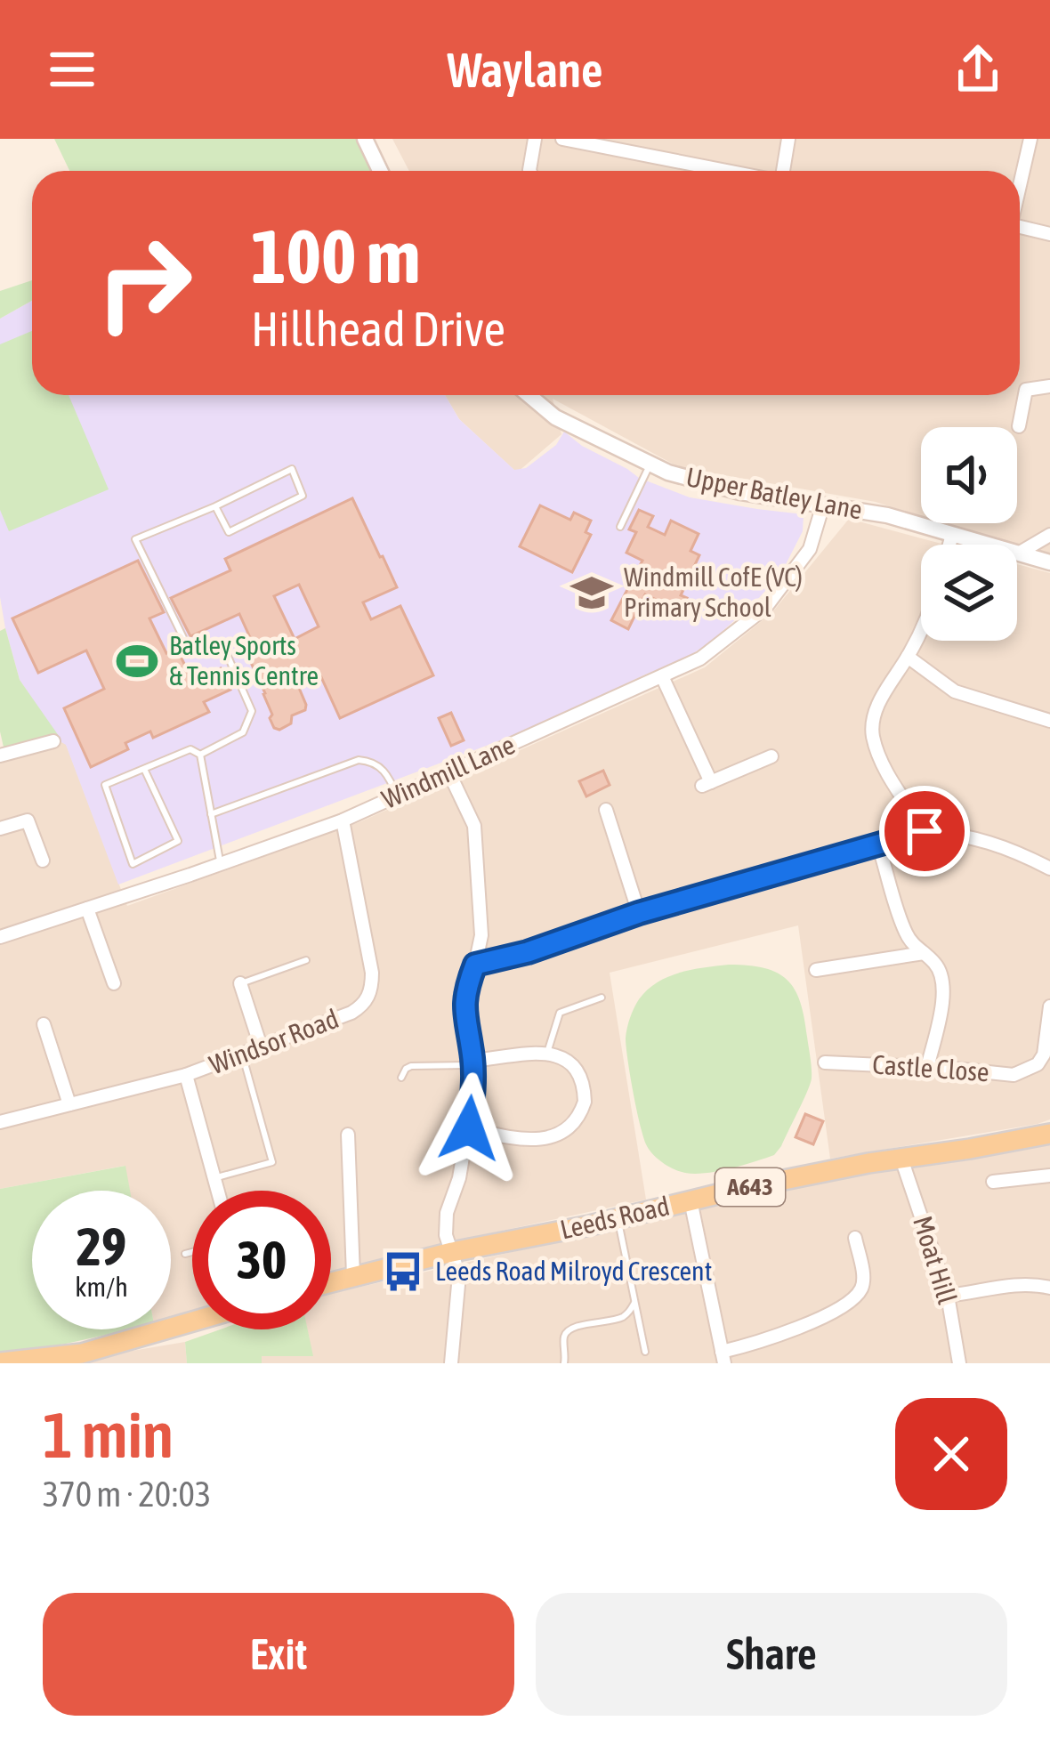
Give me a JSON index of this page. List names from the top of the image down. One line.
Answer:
{"streets":{"main road":["A643","Leeds Road"],"street":["Upper Batley Lane","Windmill Lane","Windsor Road","Castle Close","Moat Hill"]},"crossings":[["Upper Batley Lane","Windmill Lane"],["Windmill Lane","Windsor Road"],["Leeds Road","Moat Hill"]],"places":{"school or university":["Windmill CofE (VC) Primary School"],"sports":["Batley Sports & Tennis Centre"],"bus stop":["Leeds Road Milroyd Crescent"]},"page":{"header":"Waylane","turn":["100 m","Hillhead Drive"],"speed":"29 km/h","limit":"30","heading":["1 min","370 m · 20:03"],"buttons":["Exit","Share"]}}
